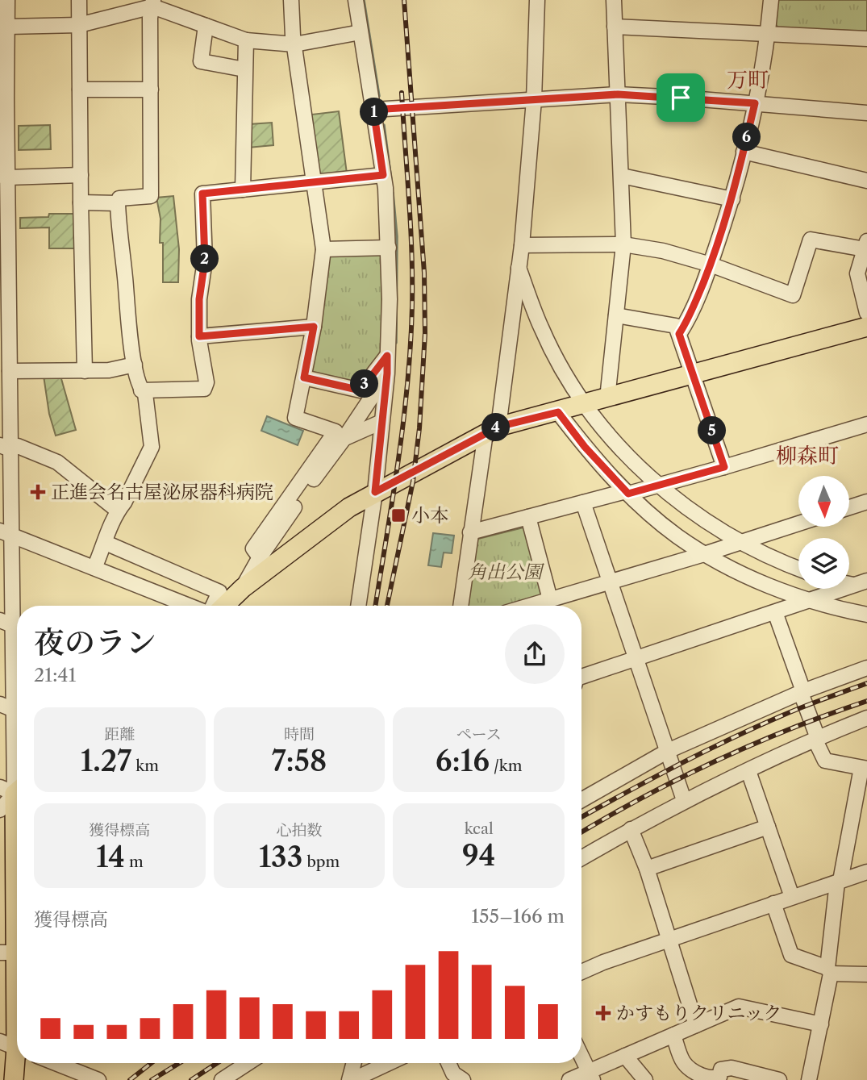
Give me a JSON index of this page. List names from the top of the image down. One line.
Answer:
{"districts":["万町","柳森町"],"parks":["角出公園"],"places":{"health":["正進会名古屋泌尿器科病院","かすもりクリニック"],"transit":["小本"]},"north":"bottom","page":{"pins":["1","6","2","3","4","5"],"heading":["夜のラン","21:41"],"stats":[["距離","1.27 km"],["時間","7:58"],["ペース","6:16 /km"],["獲得標高","14 m"],["心拍数","133 bpm"],["kcal","94"]],"chart":["獲得標高","155–166 m"]}}
